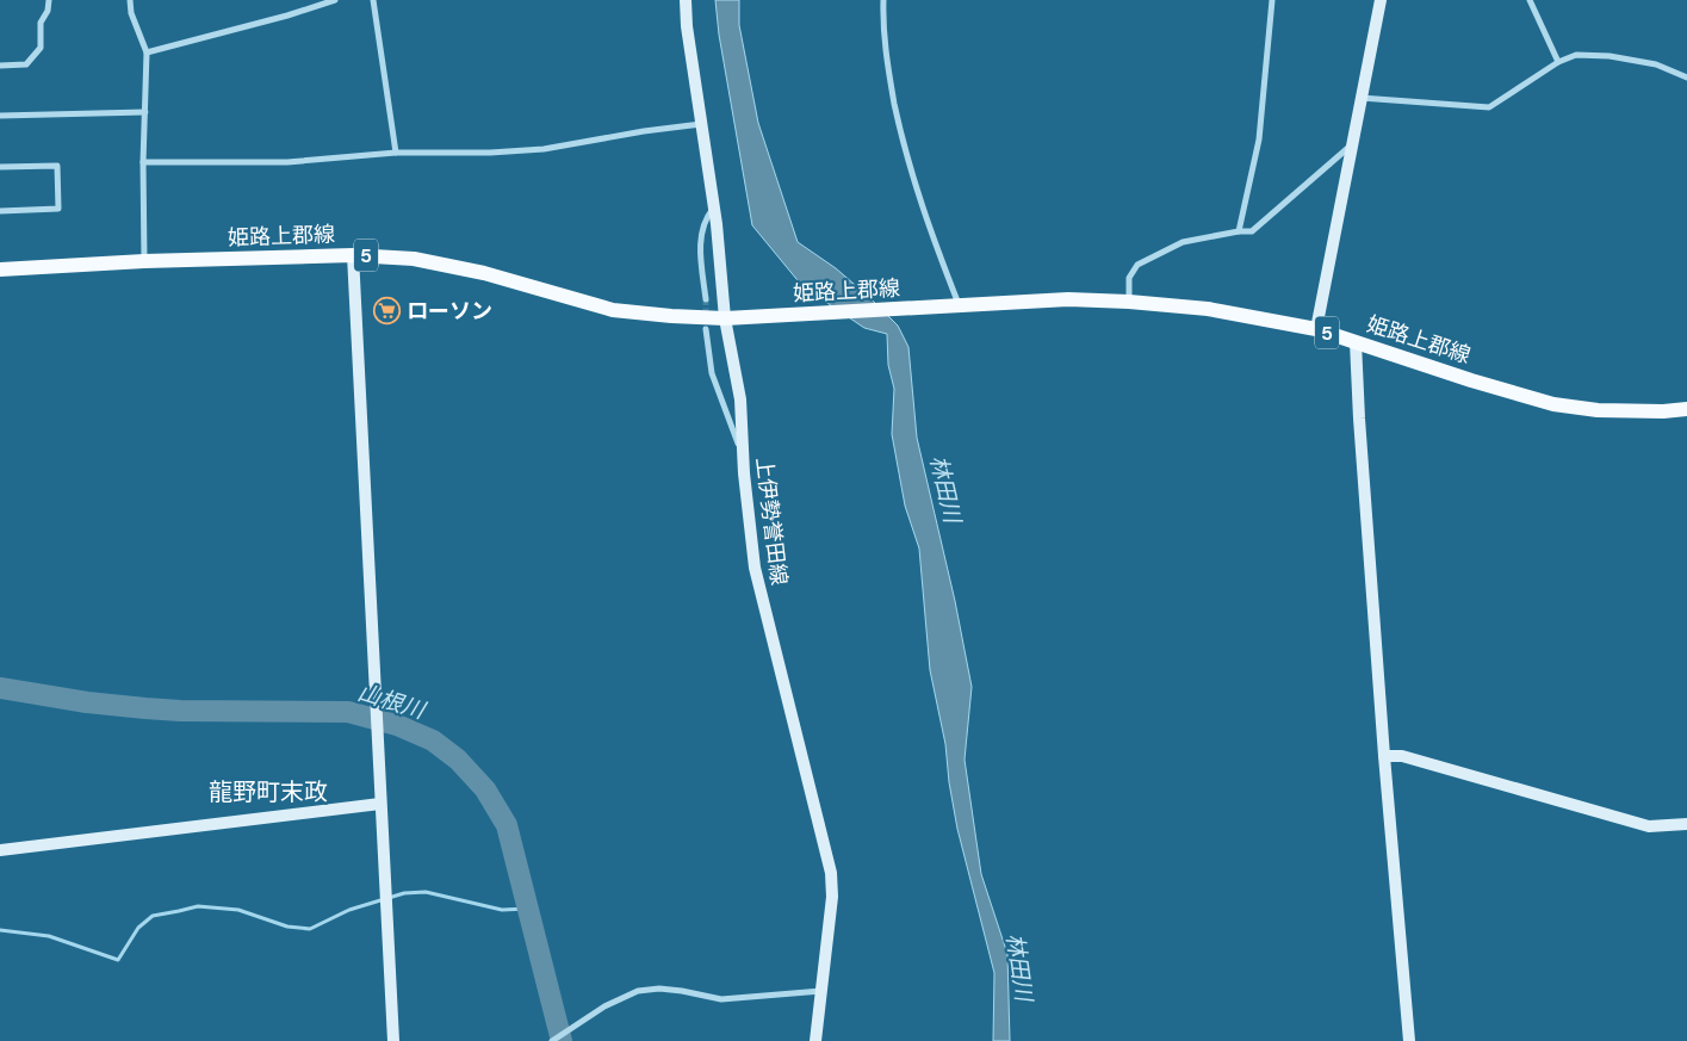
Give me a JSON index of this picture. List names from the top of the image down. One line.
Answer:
{"streets":{"main road":["姫路上郡線","5"],"street":["上伊勢誉田線"]},"crossings":[["姫路上郡線","上伊勢誉田線"]],"districts":["龍野町末政"],"water":["林田川","山根川"],"places":{"supermarket":["ローソン"]}}
